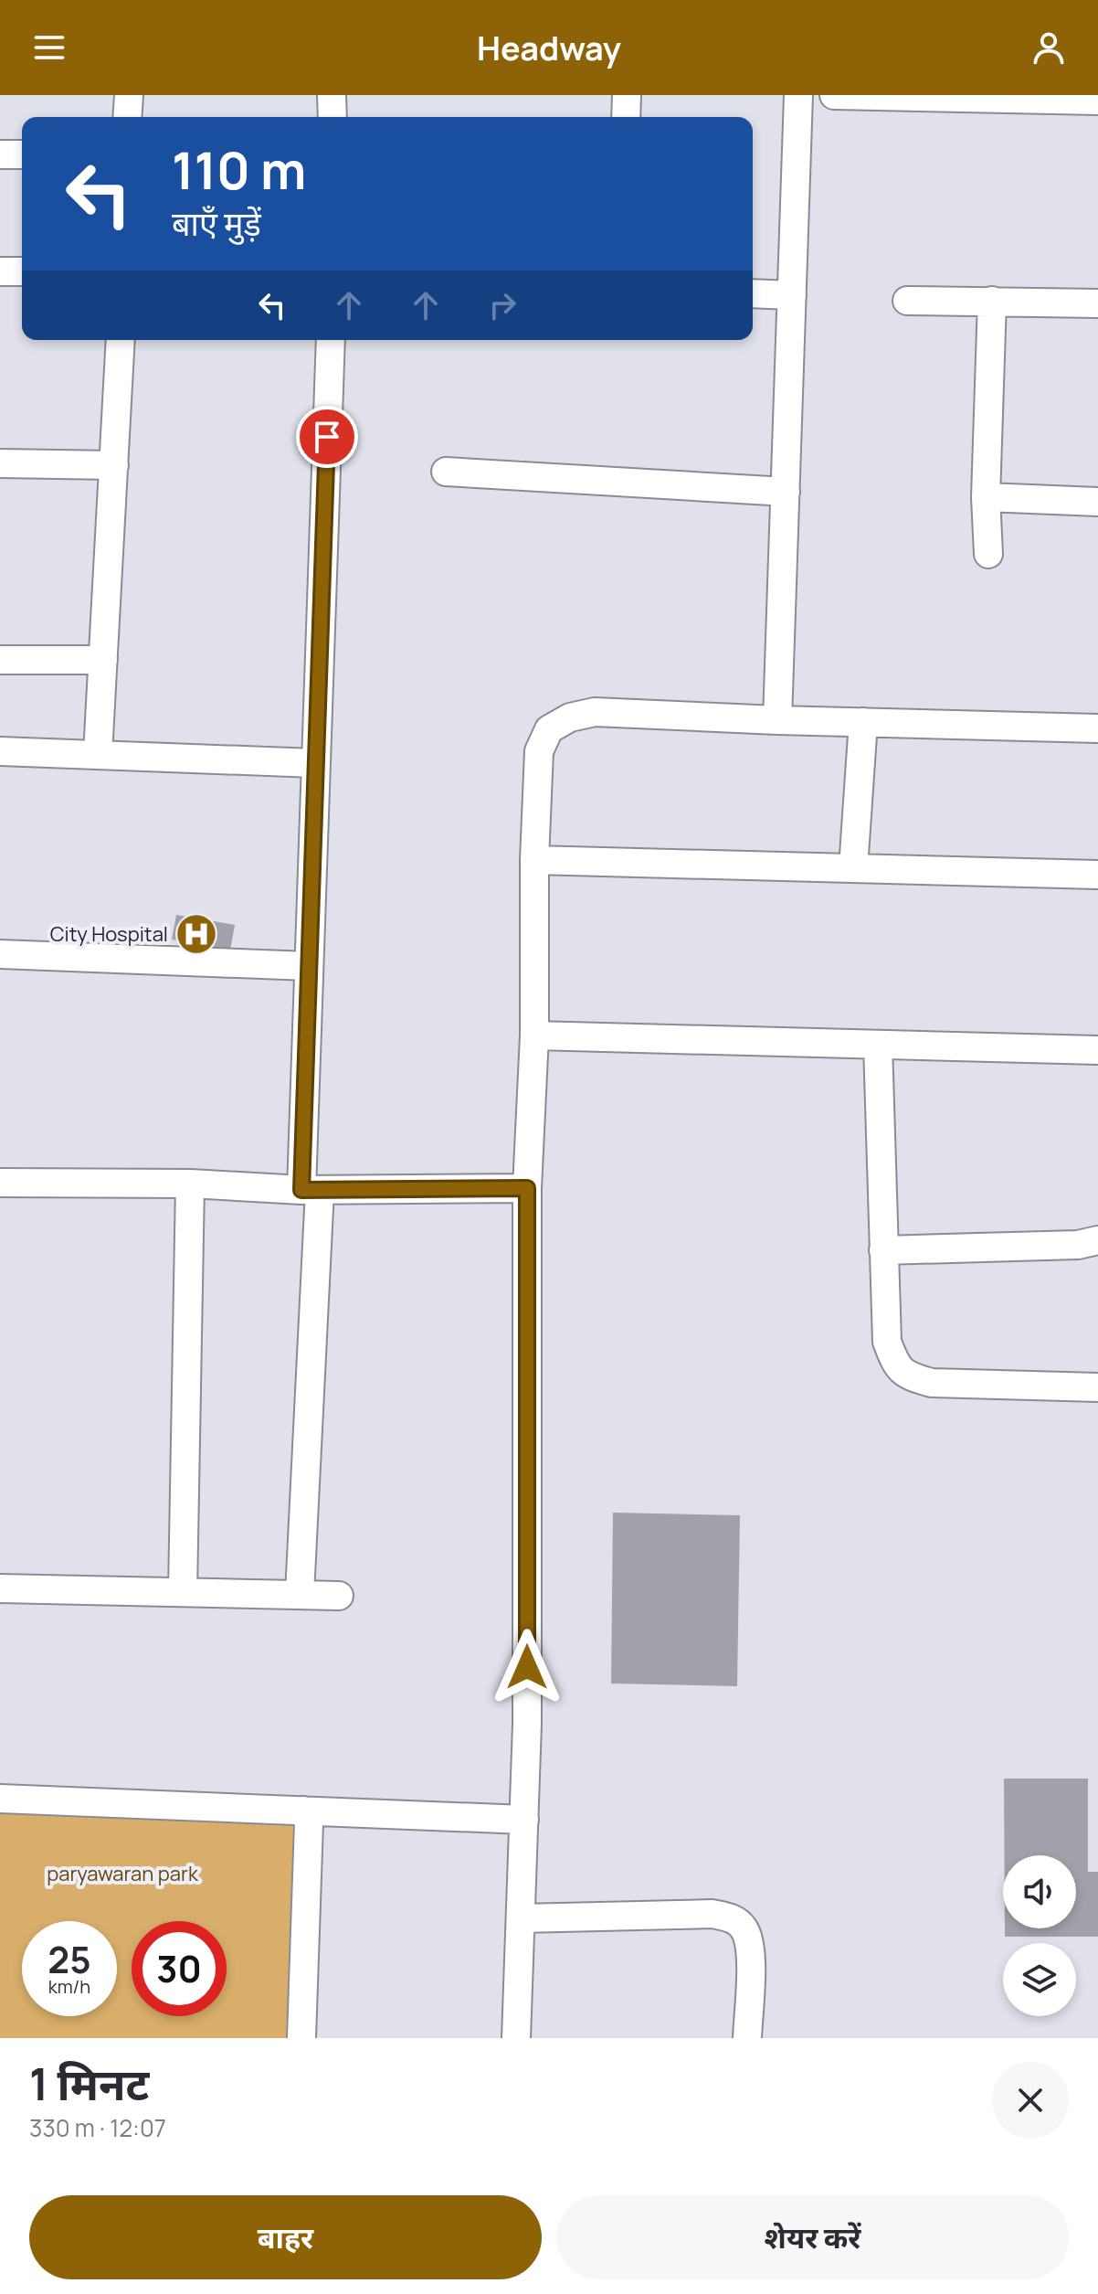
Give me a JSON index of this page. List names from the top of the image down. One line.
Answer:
{"parks":["paryawaran park"],"places":{"hospital":["City Hospital"]},"page":{"header":"Headway","turn":["110 m","बाएँ मुड़ें"],"speed":"25 km/h","limit":"30","heading":["1 मिनट","330 m · 12:07"],"buttons":["बाहर","शेयर करें"]}}
